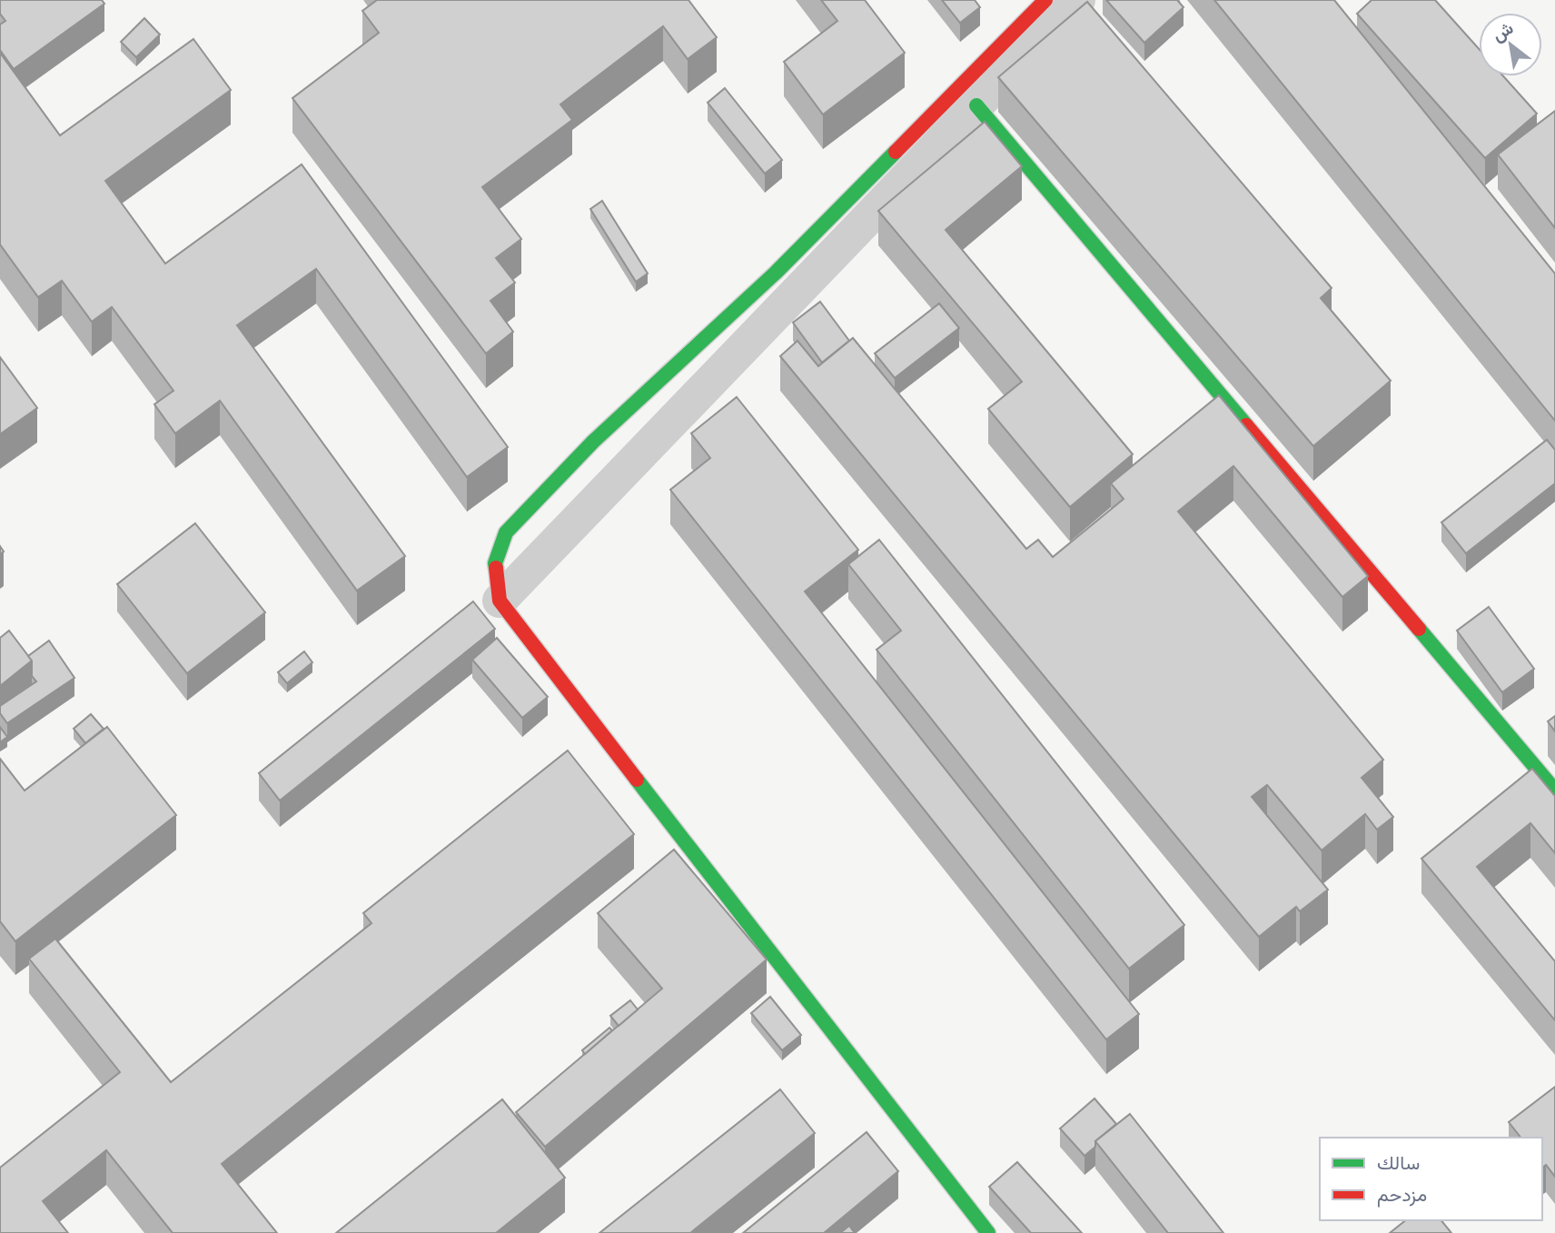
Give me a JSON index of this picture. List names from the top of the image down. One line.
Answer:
{"legend":["سالك","مزدحم"],"north":"top left"}
